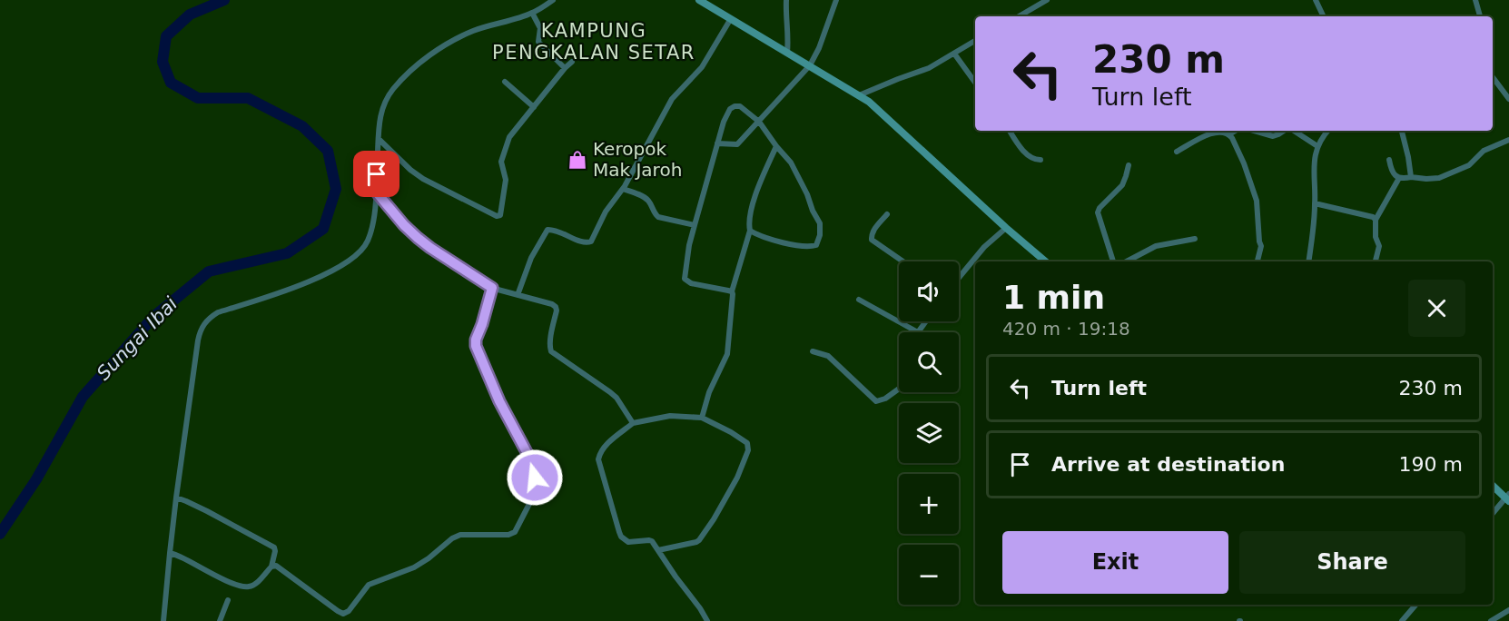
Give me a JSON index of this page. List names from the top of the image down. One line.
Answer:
{"districts":["KAMPUNG PENGKALAN SETAR"],"water":["Sungai Ibai"],"places":{"shop":["Keropok Mak Jaroh"]},"page":{"turn":["230 m","Turn left"],"map_buttons":["+","−"],"heading":["1 min","420 m · 19:18"],"list":[{"name":"Turn left","value":"230 m"},{"name":"Arrive at destination","value":"190 m"}],"buttons":["Exit","Share"]}}
